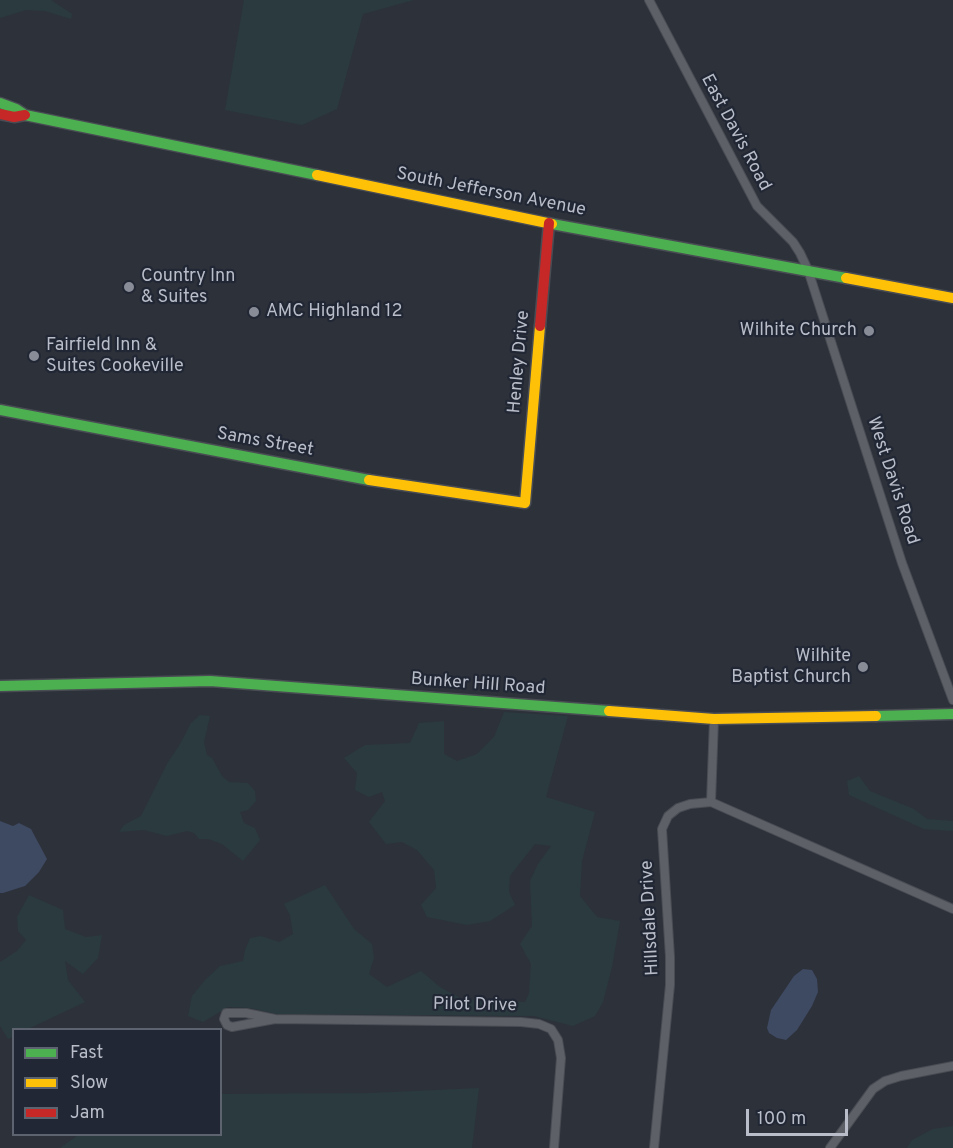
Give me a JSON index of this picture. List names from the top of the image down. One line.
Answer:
{"streets":{"street":["East Davis Road","South Jefferson Avenue","Henley Drive","Sams Street","West Davis Road","Bunker Hill Road","Hillsdale Drive","Pilot Drive"]},"crossings":[["East Davis Road","South Jefferson Avenue"],["East Davis Road","West Davis Road"],["South Jefferson Avenue","Henley Drive"],["South Jefferson Avenue","West Davis Road"],["Henley Drive","Sams Street"]],"places":["Country Inn & Suites","AMC Highland 12","Wilhite Church","Fairfield Inn & Suites Cookeville","Wilhite Baptist Church"],"legend":["Fast","Slow","Jam"],"scale_bar":"100 m"}
